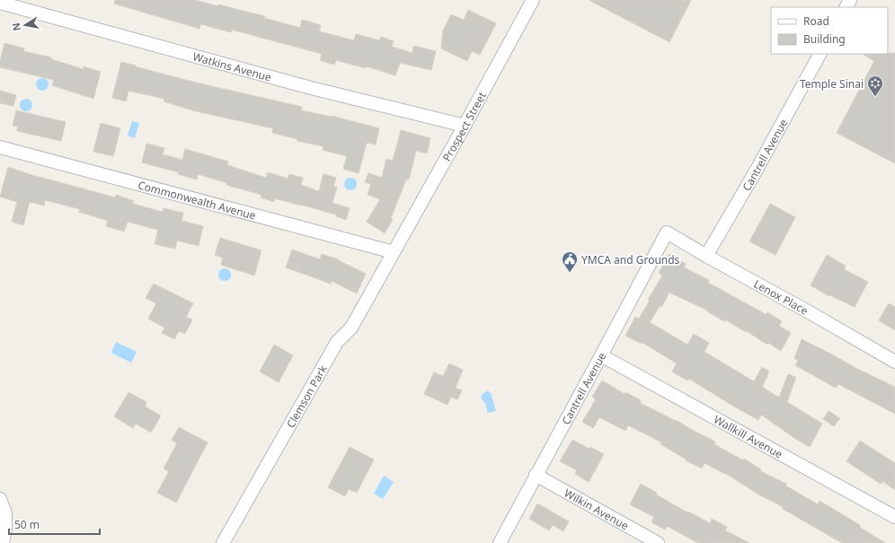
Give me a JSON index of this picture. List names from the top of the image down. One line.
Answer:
{"streets":{"street":["Watkins Avenue","Prospect Street","Cantrell Avenue","Commonwealth Avenue","Lenox Place","Clemson Park","Wallkill Avenue","Wilkin Avenue"]},"crossings":[["Watkins Avenue","Prospect Street"],["Prospect Street","Commonwealth Avenue"],["Prospect Street","Clemson Park"],["Cantrell Avenue","Lenox Place"],["Cantrell Avenue","Wallkill Avenue"],["Cantrell Avenue","Wilkin Avenue"],["Commonwealth Avenue","Clemson Park"]],"places":{"synagogue":["Temple Sinai"],"public building":["YMCA and Grounds"]},"legend":["Road","Building"],"scale_bar":"50 m","north":"left"}
